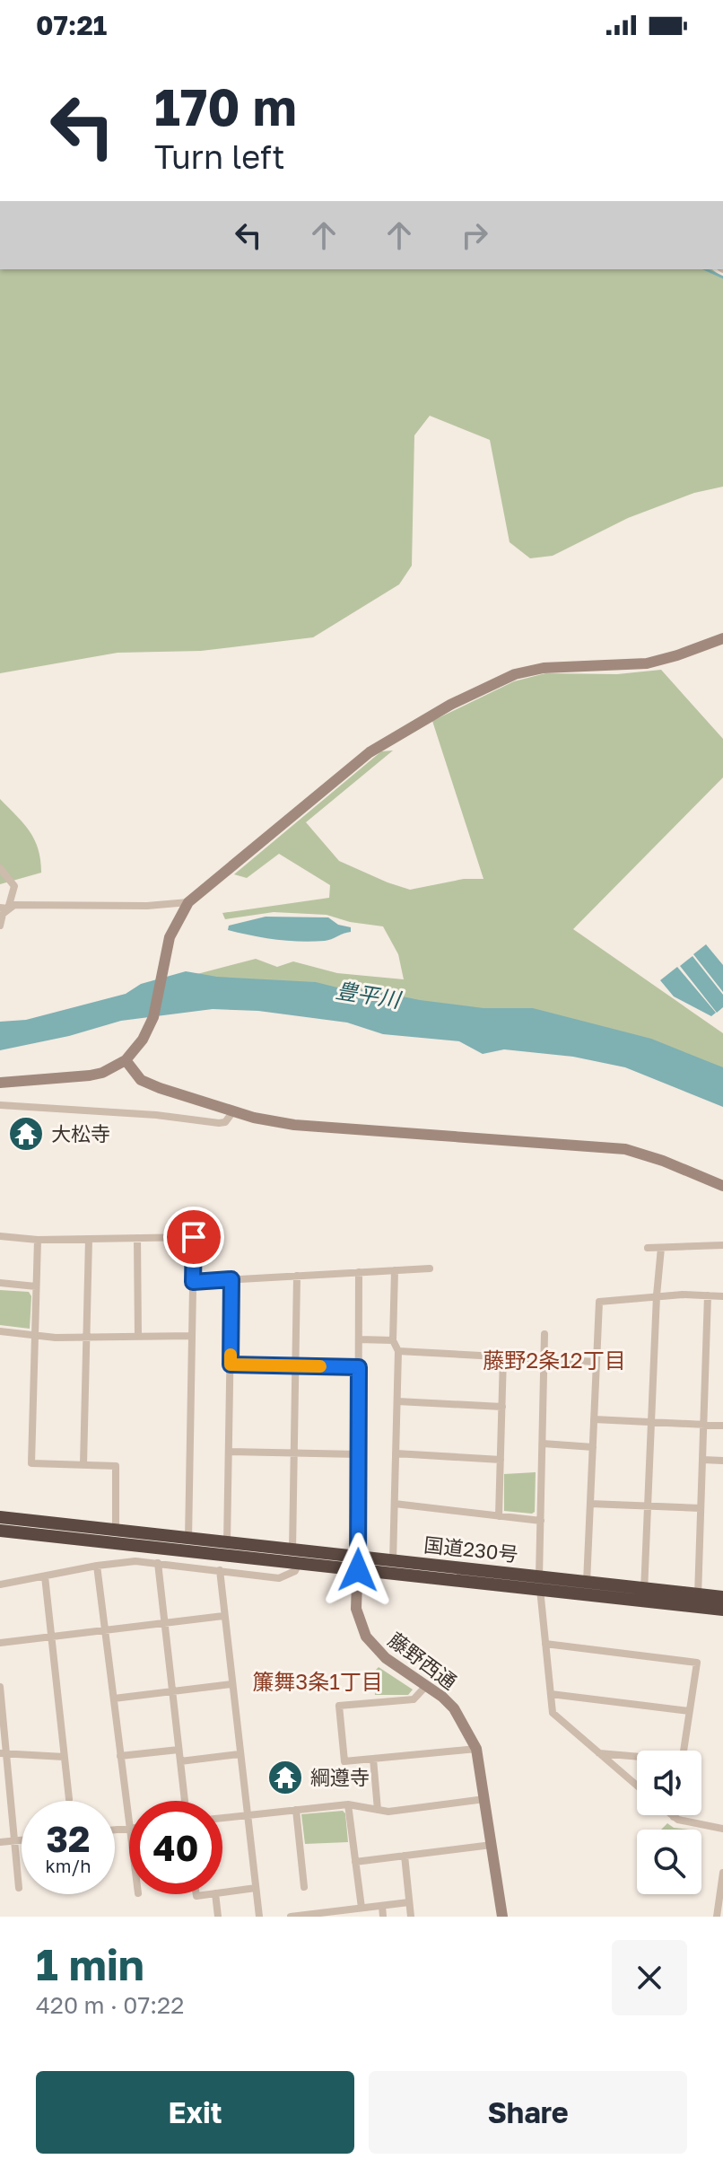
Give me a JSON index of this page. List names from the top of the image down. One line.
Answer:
{"streets":{"highway":["国道230号"],"street":["藤野西通"]},"crossings":[["国道230号","藤野西通"]],"districts":["藤野2条12丁目","簾舞3条1丁目"],"water":["豊平川"],"places":{"temple":["大松寺","綱遵寺"]},"page":{"status":"07:21","turn":["170 m","Turn left"],"speed":"32 km/h","limit":"40","heading":["1 min","420 m · 07:22"],"buttons":["Exit","Share"]}}
